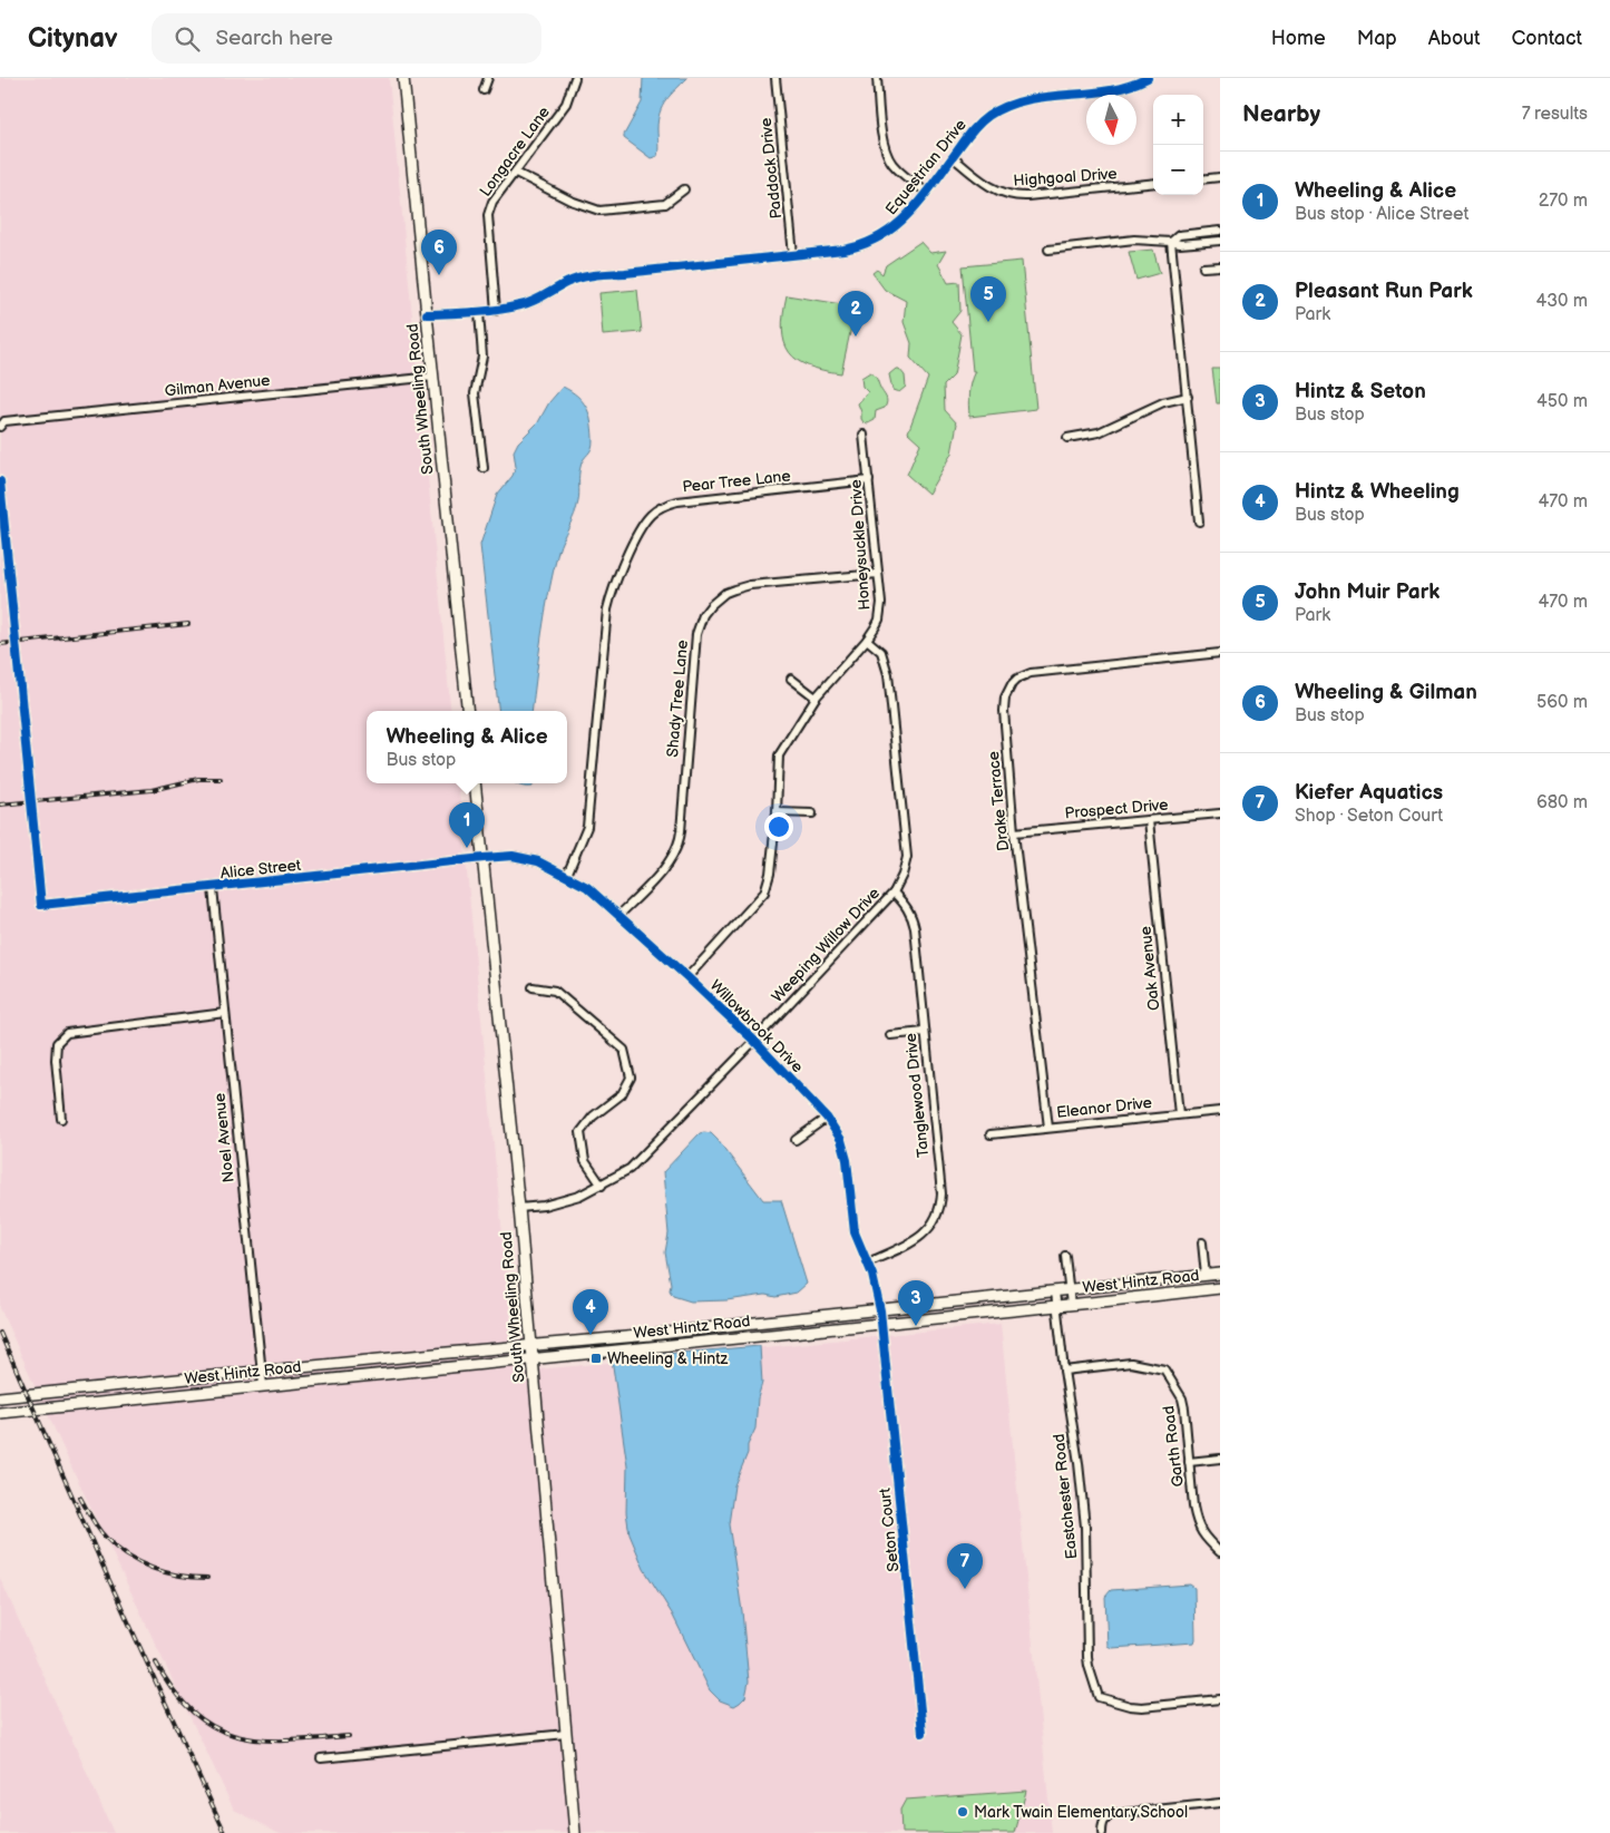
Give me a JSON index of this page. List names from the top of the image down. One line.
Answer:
{"streets":{"main road":["South Wheeling Road","West Hintz Road"],"street":["Longacre Lane","Equestrian Drive","Paddock Drive","Highgoal Drive","Gilman Avenue","Pear Tree Lane","Honeysuckle Drive","Shady Tree Lane","Drake Terrace","Prospect Drive","Alice Street","Weeping Willow Drive","Oak Avenue","Willowbrook Drive","Tanglewood Drive","Eleanor Drive","Noel Avenue","Garth Road","Eastchester Road","Seton Court"]},"crossings":[["Longacre Lane","Equestrian Drive"],["Equestrian Drive","Paddock Drive"],["Equestrian Drive","Highgoal Drive"],["Equestrian Drive","South Wheeling Road"],["Gilman Avenue","South Wheeling Road"],["South Wheeling Road","Alice Street"],["South Wheeling Road","Weeping Willow Drive"],["South Wheeling Road","Willowbrook Drive"],["South Wheeling Road","West Hintz Road"],["Pear Tree Lane","Honeysuckle Drive"],["Pear Tree Lane","Willowbrook Drive"],["Honeysuckle Drive","Shady Tree Lane"],["Honeysuckle Drive","Weeping Willow Drive"],["Honeysuckle Drive","Willowbrook Drive"],["Shady Tree Lane","Willowbrook Drive"],["Drake Terrace","Prospect Drive"],["Drake Terrace","Eleanor Drive"],["Prospect Drive","Oak Avenue"],["Alice Street","Willowbrook Drive"],["Alice Street","Noel Avenue"],["Weeping Willow Drive","Willowbrook Drive"],["Weeping Willow Drive","Tanglewood Drive"],["Oak Avenue","Eleanor Drive"],["Willowbrook Drive","Tanglewood Drive"],["Willowbrook Drive","West Hintz Road"],["Willowbrook Drive","Seton Court"],["Noel Avenue","West Hintz Road"],["West Hintz Road","Eastchester Road"],["West Hintz Road","Seton Court"],["Garth Road","Eastchester Road"]],"places":{"transit":["Wheeling & Hintz"],"other":["Mark Twain Elementary School"]},"north":"bottom","page":{"header":"Citynav","search":"Search here","nav":["Home","Map","About","Contact"],"heading":["Nearby","7 results"],"map_buttons":["+","−"],"list":[{"mark":"1","name":"Wheeling & Alice","note":"Bus stop · Alice Street","value":"270 m"},{"mark":"2","name":"Pleasant Run Park","note":"Park","value":"430 m"},{"mark":"3","name":"Hintz & Seton","note":"Bus stop","value":"450 m"},{"mark":"4","name":"Hintz & Wheeling","note":"Bus stop","value":"470 m"},{"mark":"5","name":"John Muir Park","note":"Park","value":"470 m"},{"mark":"6","name":"Wheeling & Gilman","note":"Bus stop","value":"560 m"},{"mark":"7","name":"Kiefer Aquatics","note":"Shop · Seton Court","value":"680 m"}],"pins":["6","5","2","1","3","4","7"],"popup":["Wheeling & Alice","Bus stop"]}}
